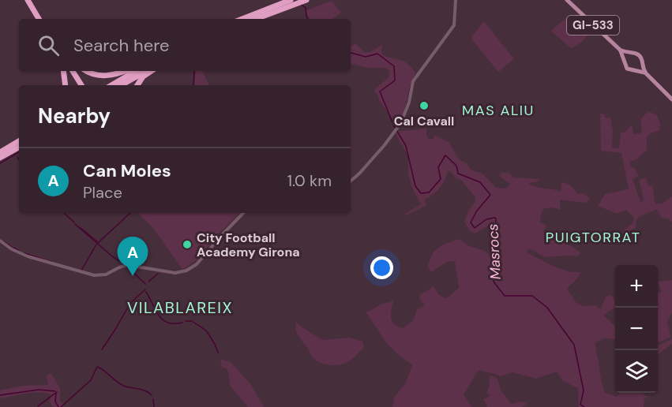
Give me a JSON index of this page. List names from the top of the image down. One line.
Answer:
{"streets":{"main road":["GI-533"]},"districts":["MAS ALIU","PUIGTORRAT","VILABLAREIX"],"water":["Masrocs"],"places":["Cal Cavall","City Football Academy Girona"],"page":{"search":"Search here","heading":"Nearby","list":[{"mark":"A","name":"Can Moles","note":"Place","value":"1.0 km"}],"pins":"A","map_buttons":["+","−"]}}
